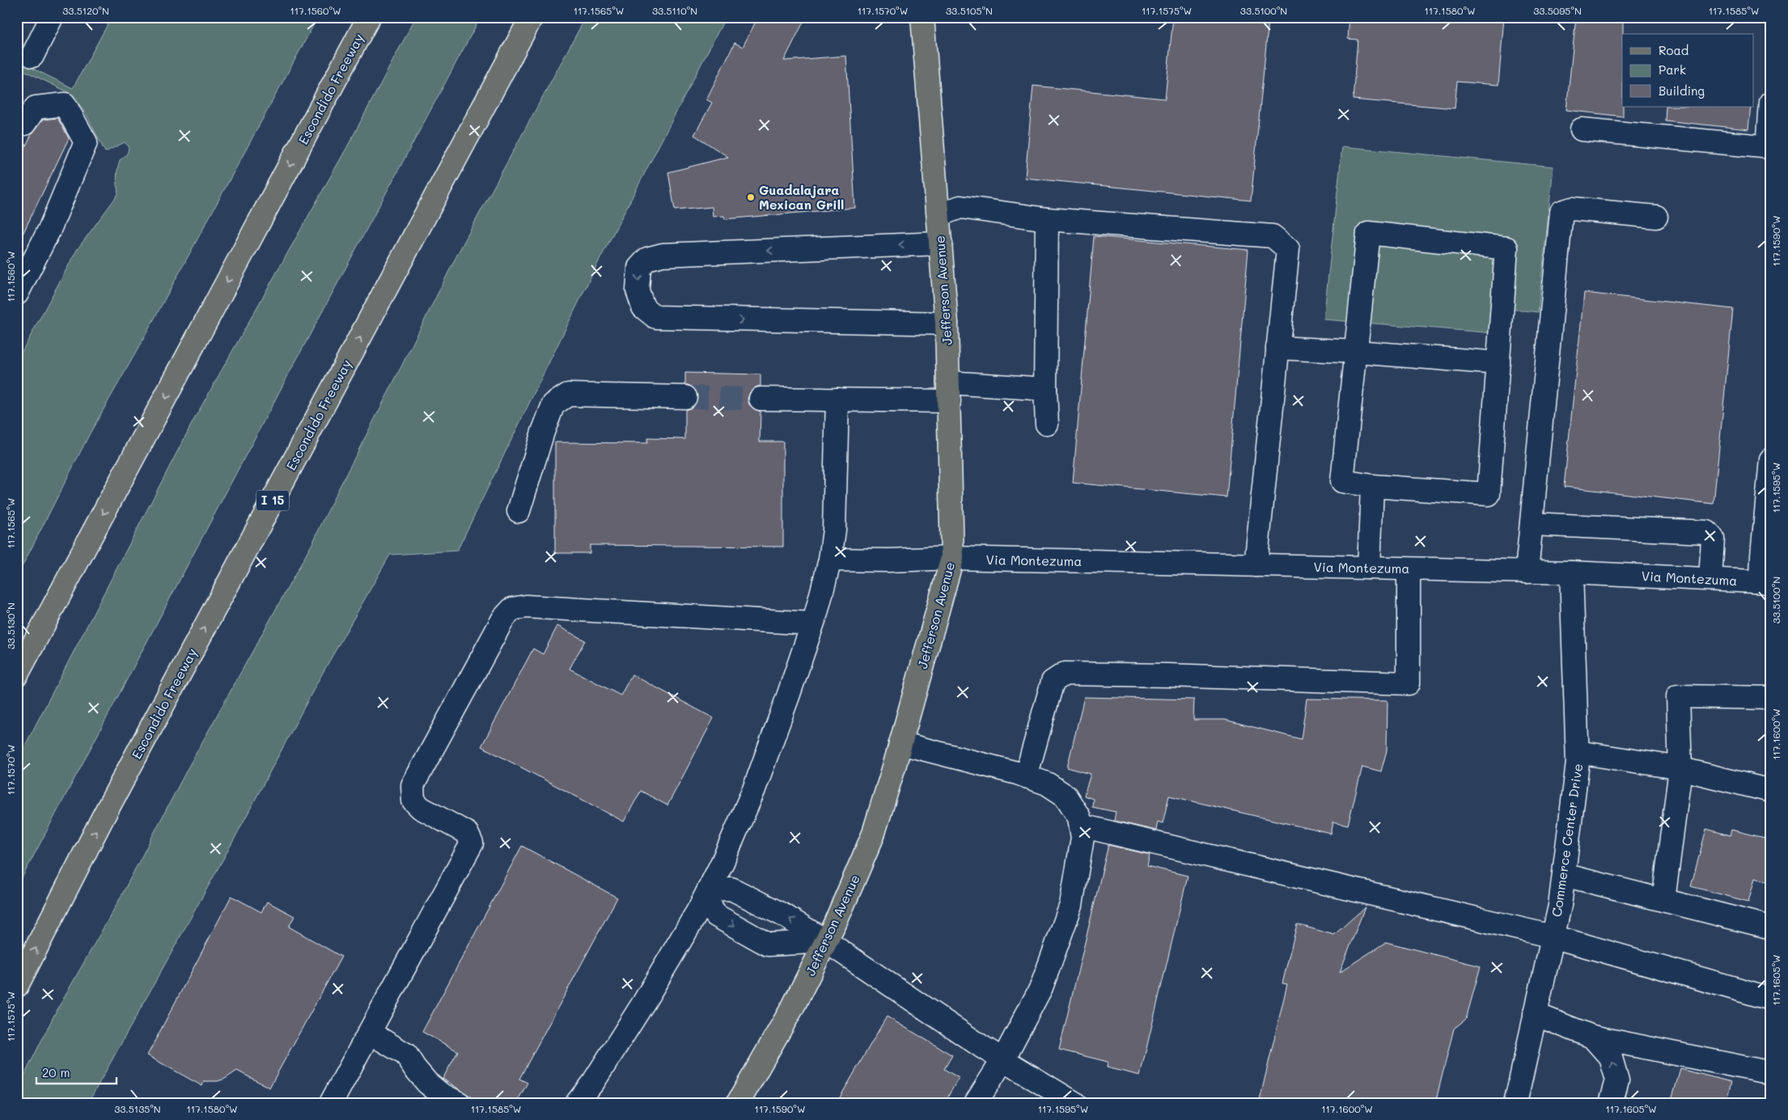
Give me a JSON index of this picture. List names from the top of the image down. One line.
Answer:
{"streets":{"main road":["Escondido Freeway","Jefferson Avenue","I 15"],"street":["Via Montezuma","Commerce Center Drive"]},"crossings":[["Jefferson Avenue","Via Montezuma"],["Via Montezuma","Commerce Center Drive"]],"places":["Guadalajara Mexican Grill"],"legend":["Road","Park","Building"],"scale_bar":"20 m","coordinates":["33.5120°N","117.1560°W","117.1565°W","33.5110°N","117.1570°W","33.5105°N","117.1575°W","33.5100°N","117.1580°W","33.5095°N","117.1585°W","117.1590°W","117.1595°W","33.5130°N","117.1600°W","117.1605°W","33.5135°N"]}
